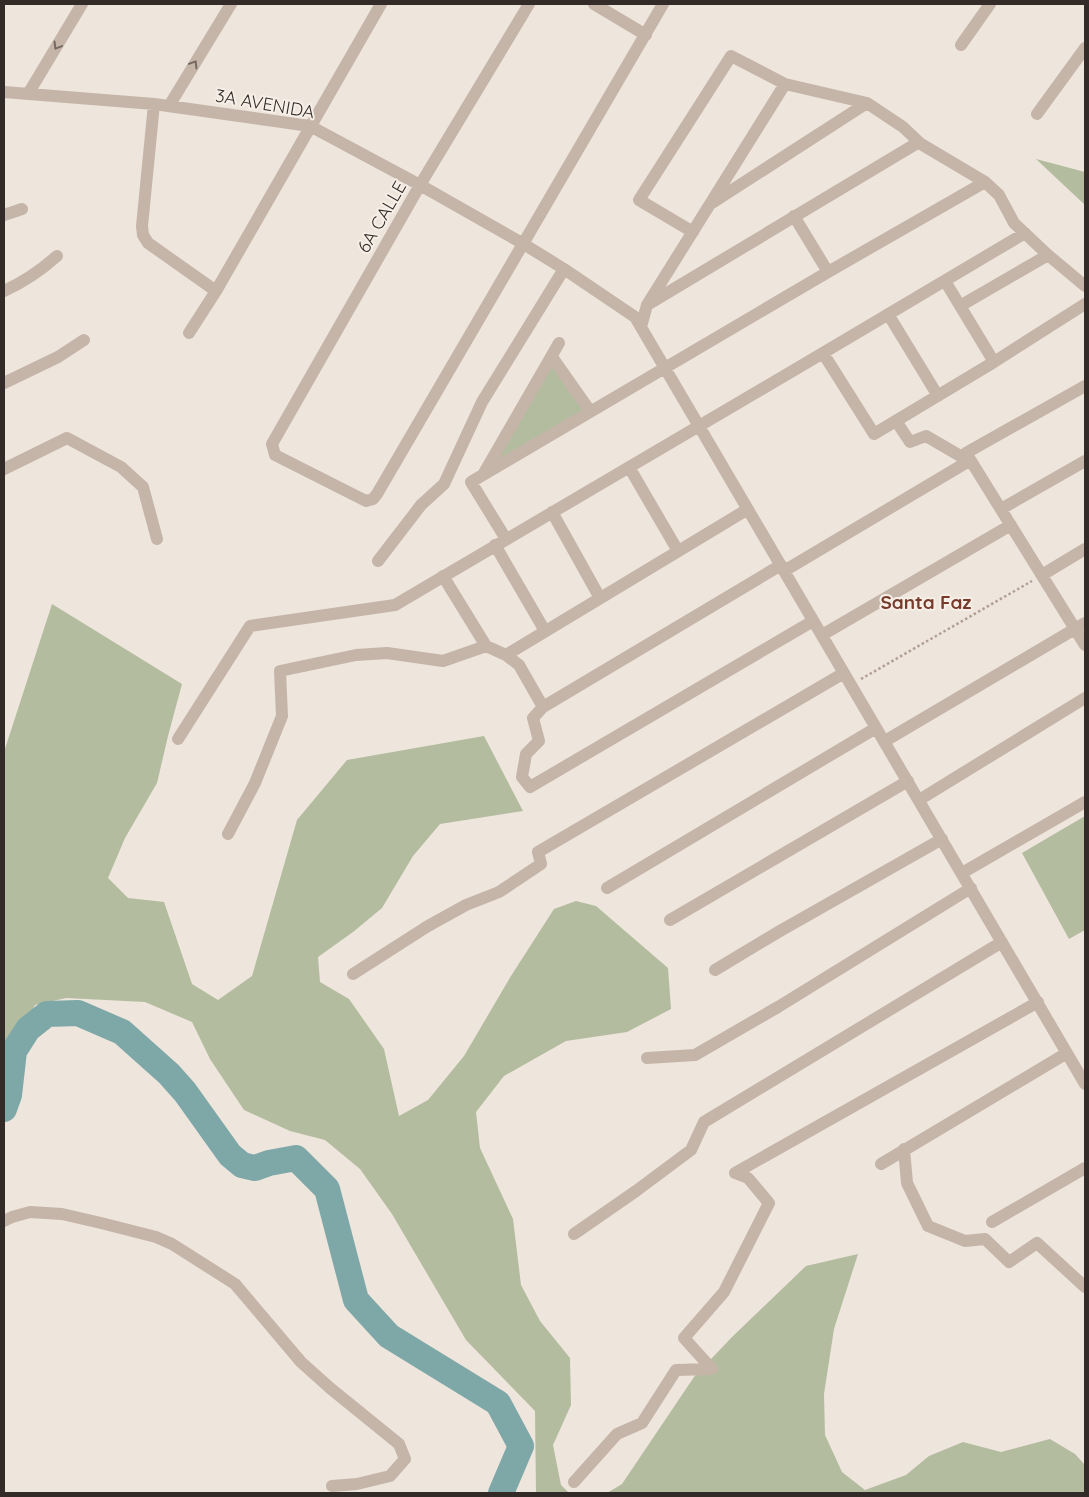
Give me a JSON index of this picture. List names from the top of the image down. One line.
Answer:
{"streets":{"street":["3A AVENIDA","6A CALLE"]},"crossings":[["3A AVENIDA","6A CALLE"]],"districts":["Santa Faz"]}
